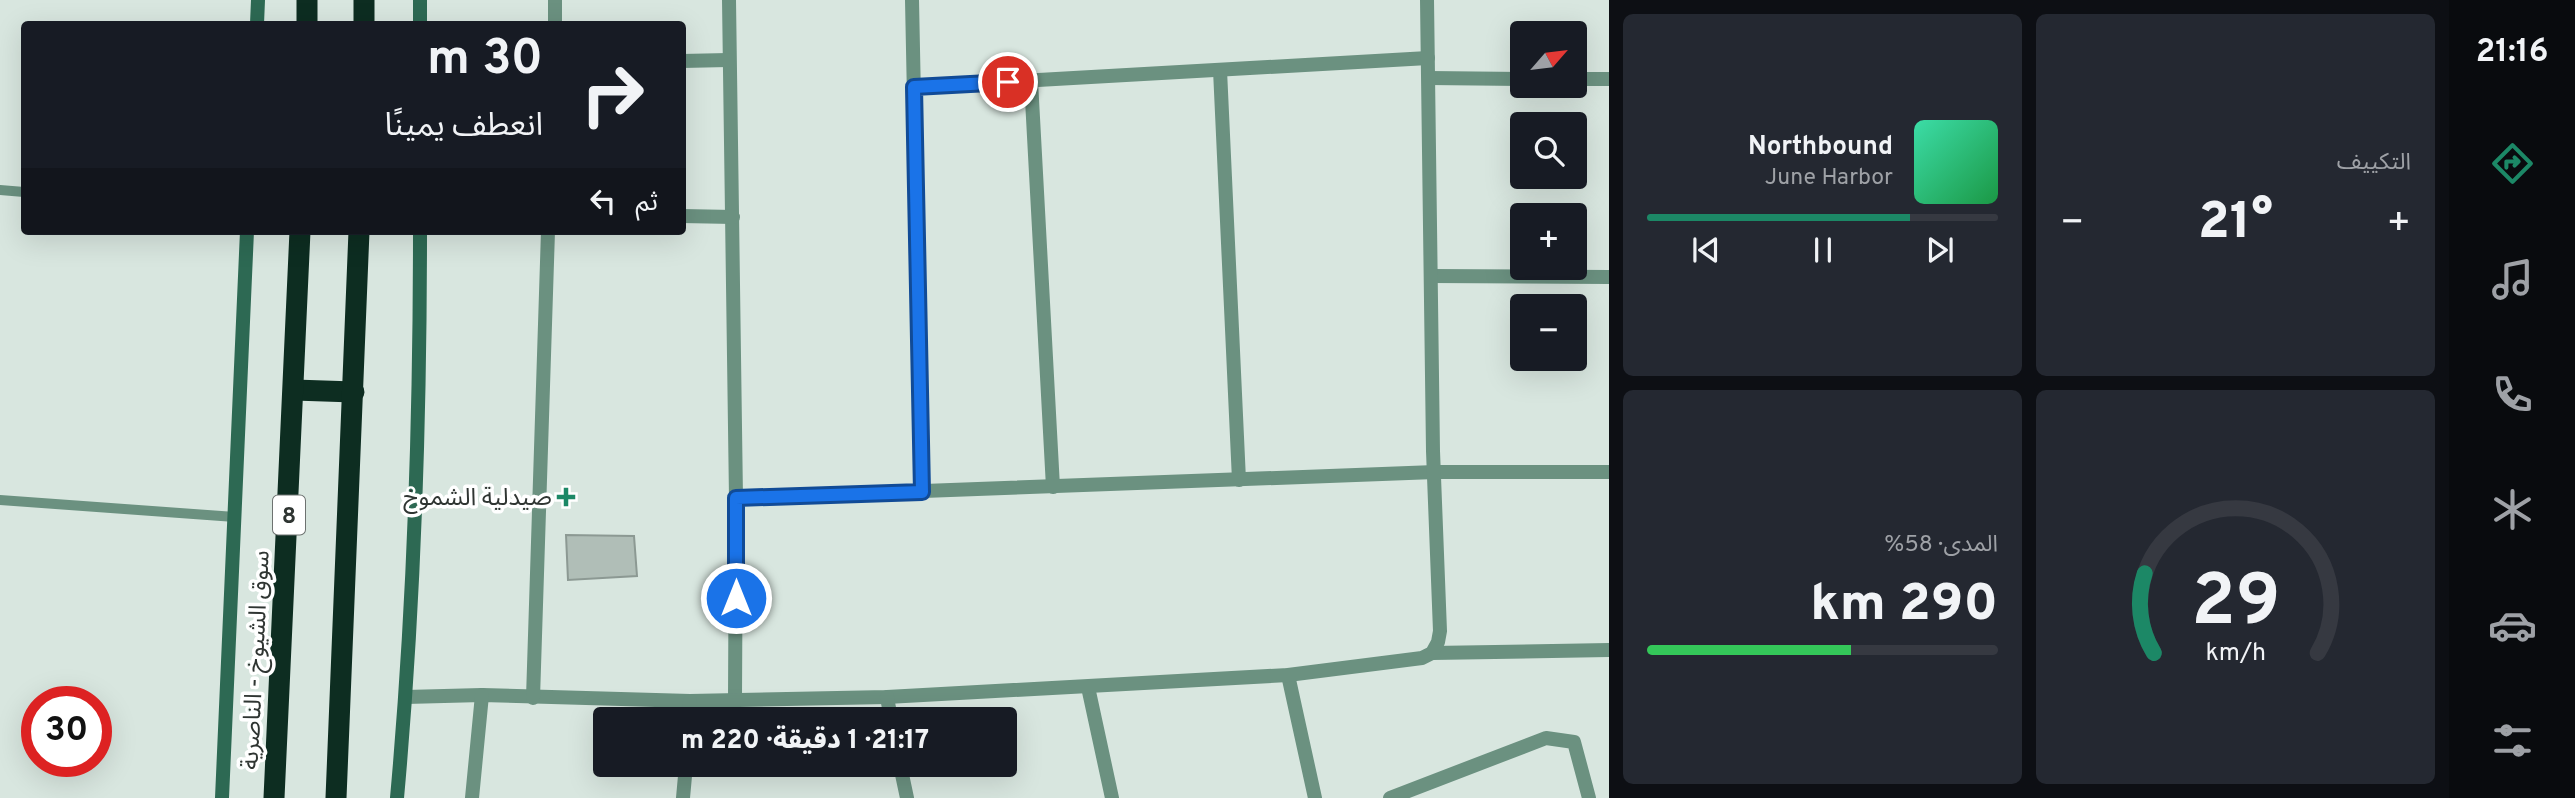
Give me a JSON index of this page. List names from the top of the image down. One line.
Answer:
{"streets":{"highway":["8","سوق الشيوخ - الناصرية"]},"places":{"health":["صيدلية الشموخ"]},"north":"top right","page":{"tabs":"21:16","tile":["التكييف",["المدى · 58%","290 km"]],"map_buttons":["+","−"],"turn":["30 m","انعطف يمينًا"],"song":["Northbound","June Harbor"],"then":"ثم","heat":["−","21°","+"],"limit":"30","trip":"21:17 · 1 دقيقة · 220 m","gauge":["29","km/h"]}}
